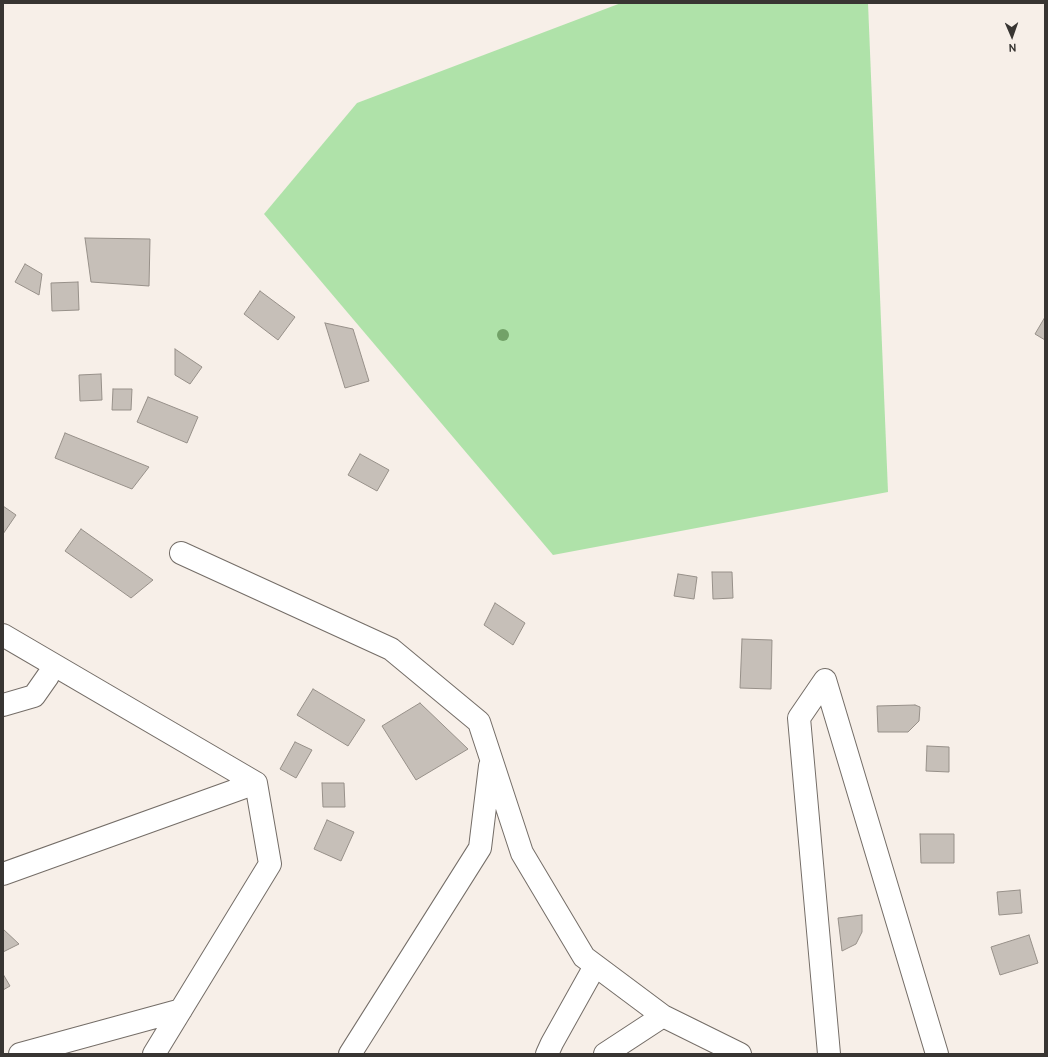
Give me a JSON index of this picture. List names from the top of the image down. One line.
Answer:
{"north":"bottom"}
